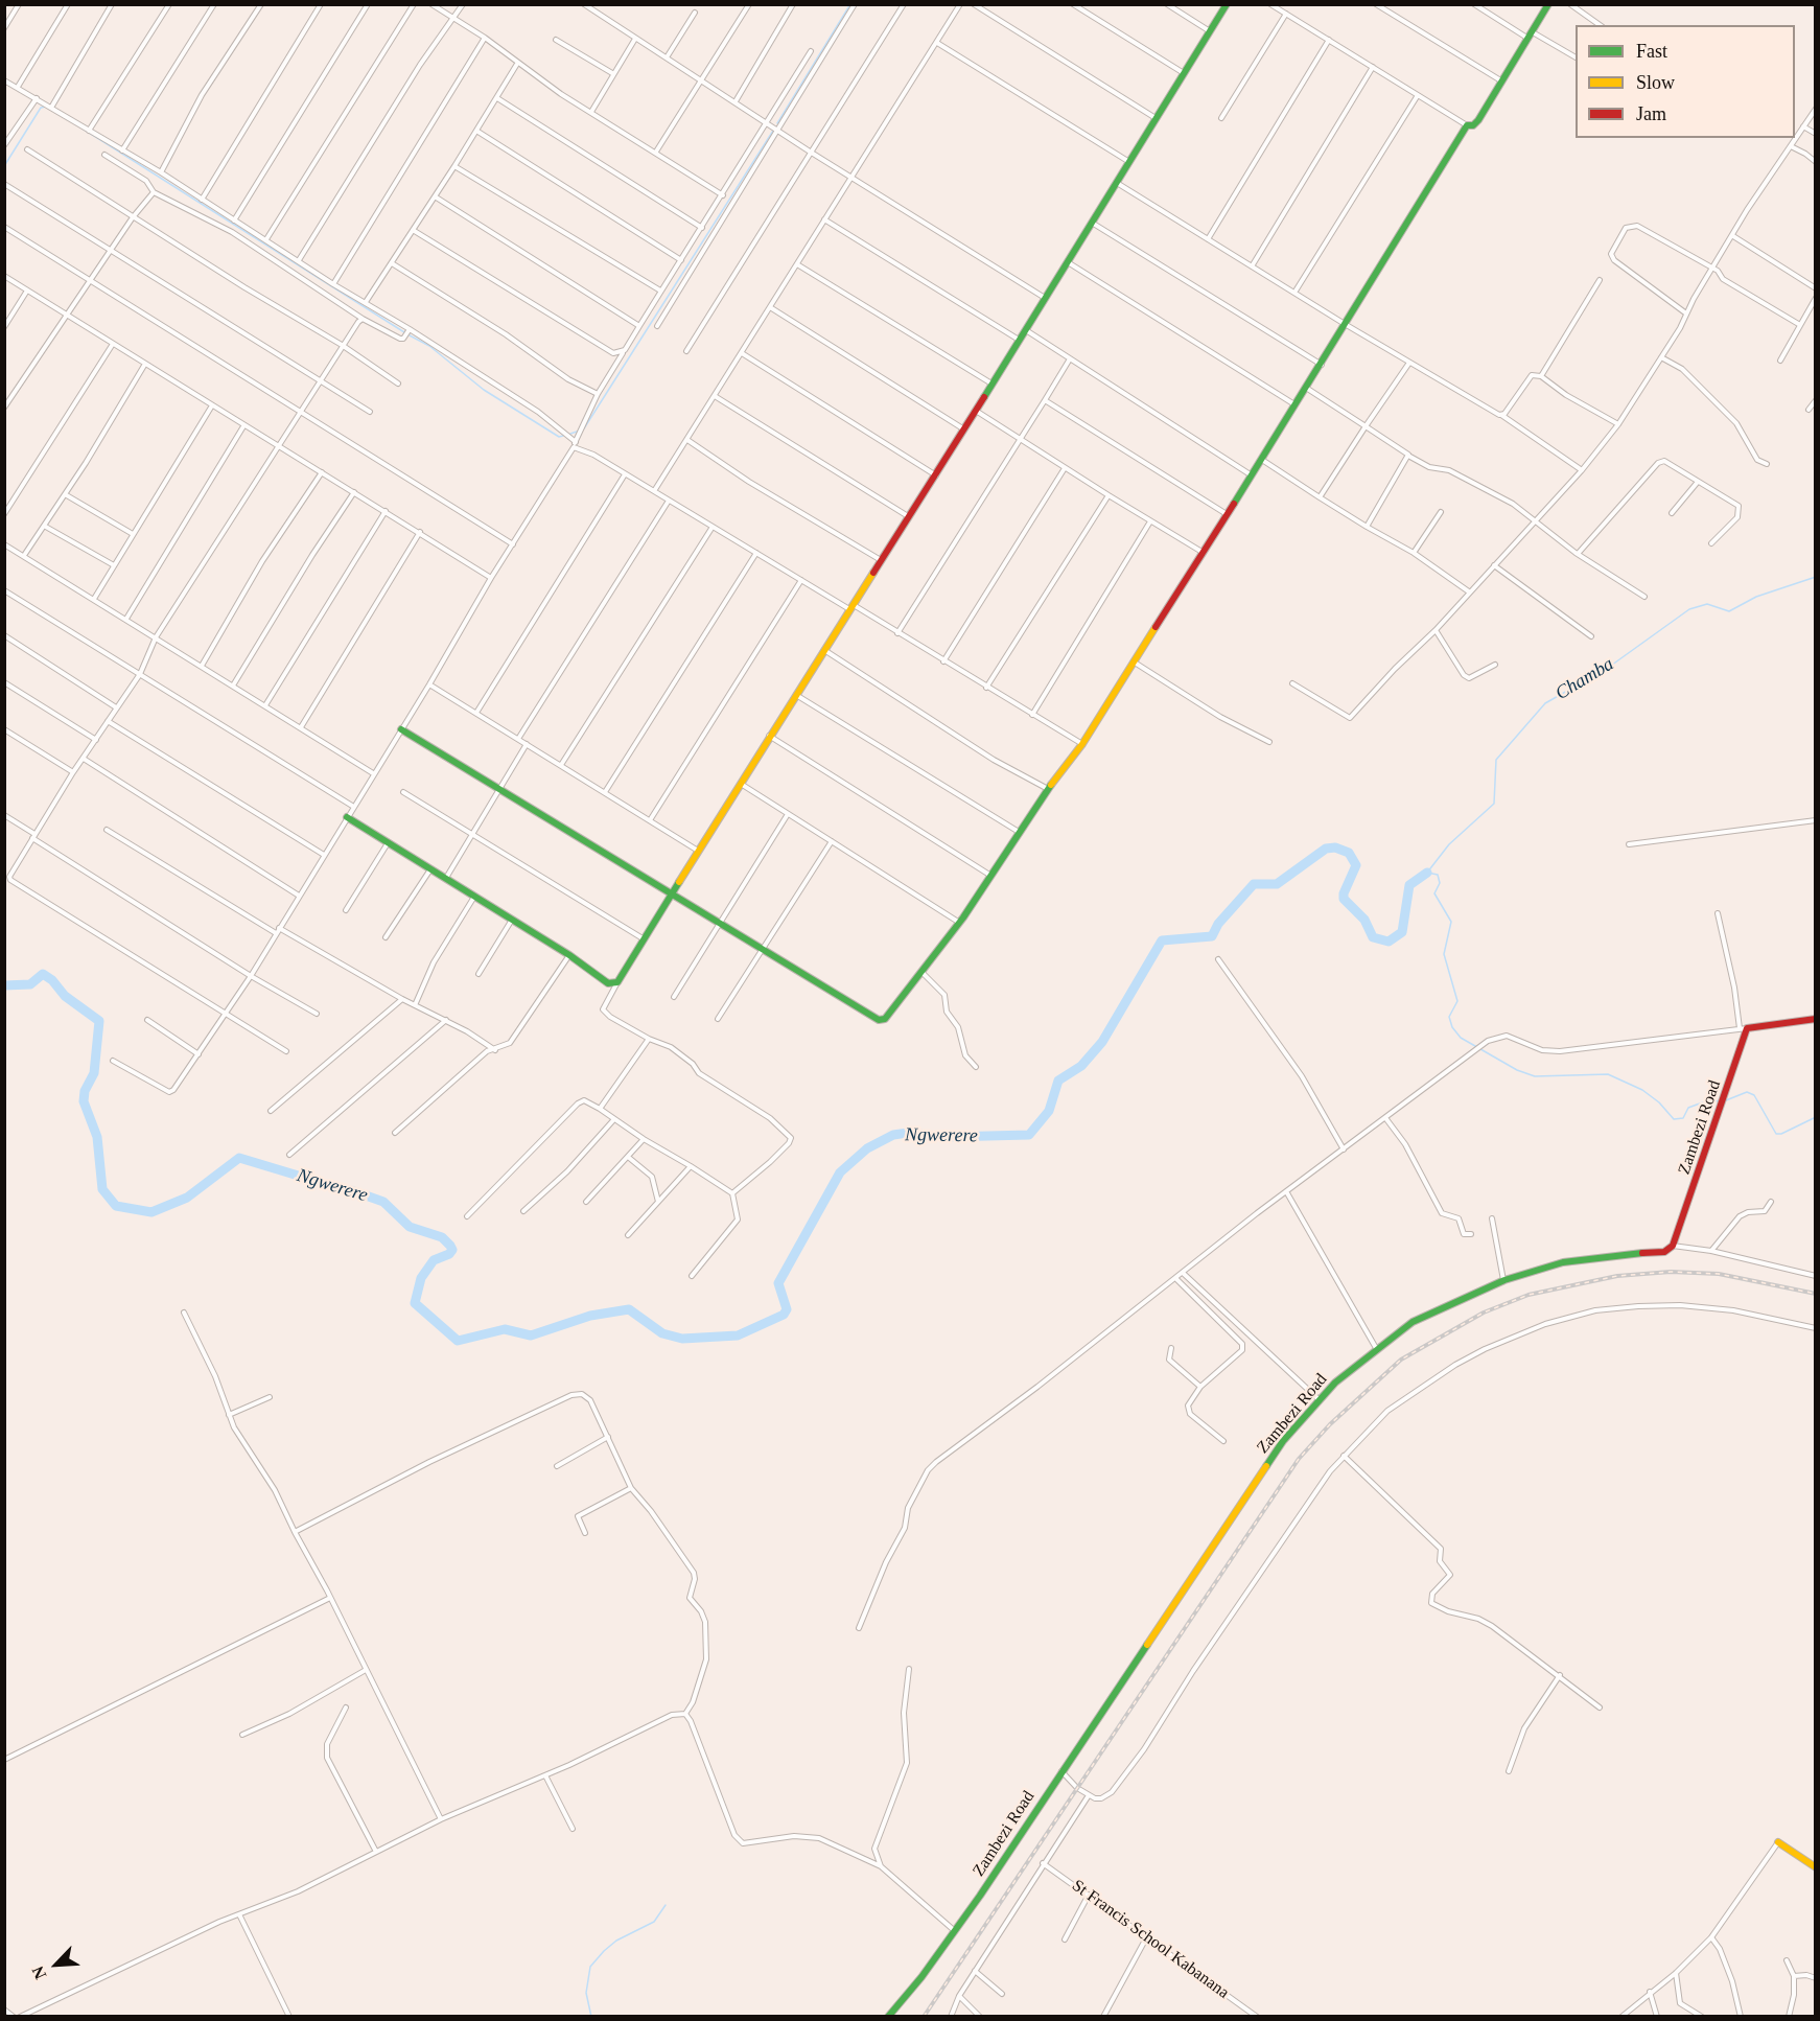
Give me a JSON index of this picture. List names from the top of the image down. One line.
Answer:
{"streets":{"street":["Zambezi Road","St Francis School Kabanana"]},"water":["Chamba","Ngwerere"],"legend":["Fast","Slow","Jam"],"north":"bottom left"}
